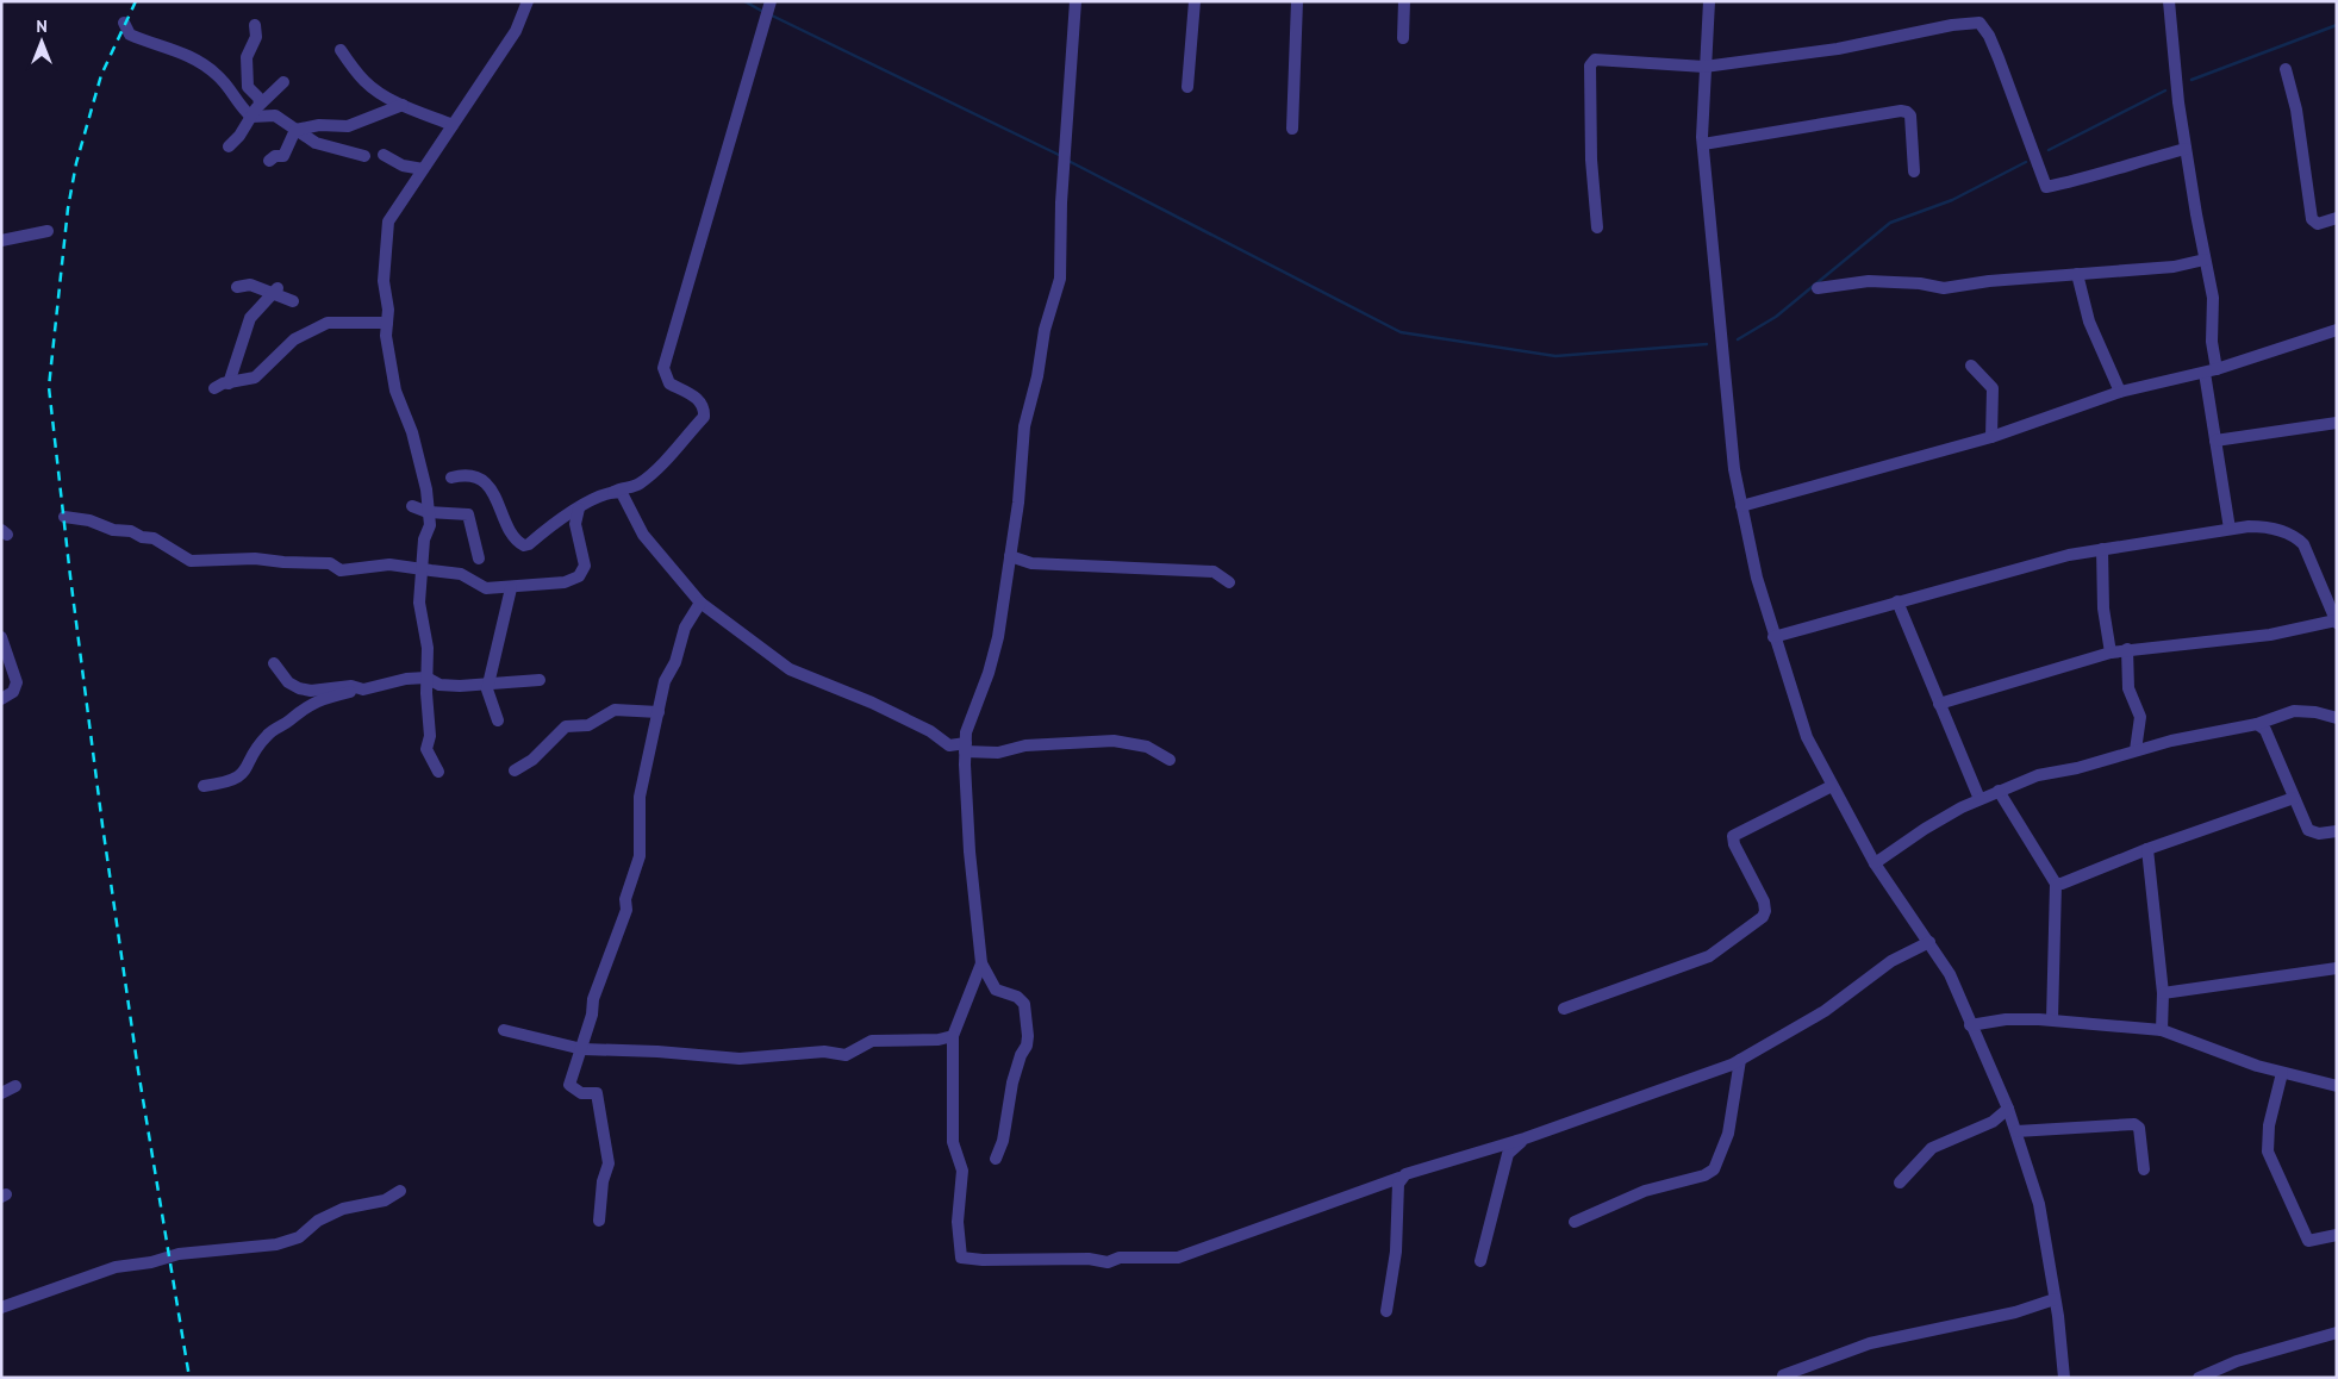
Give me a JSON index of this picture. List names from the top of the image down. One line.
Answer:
{"north":"top"}
